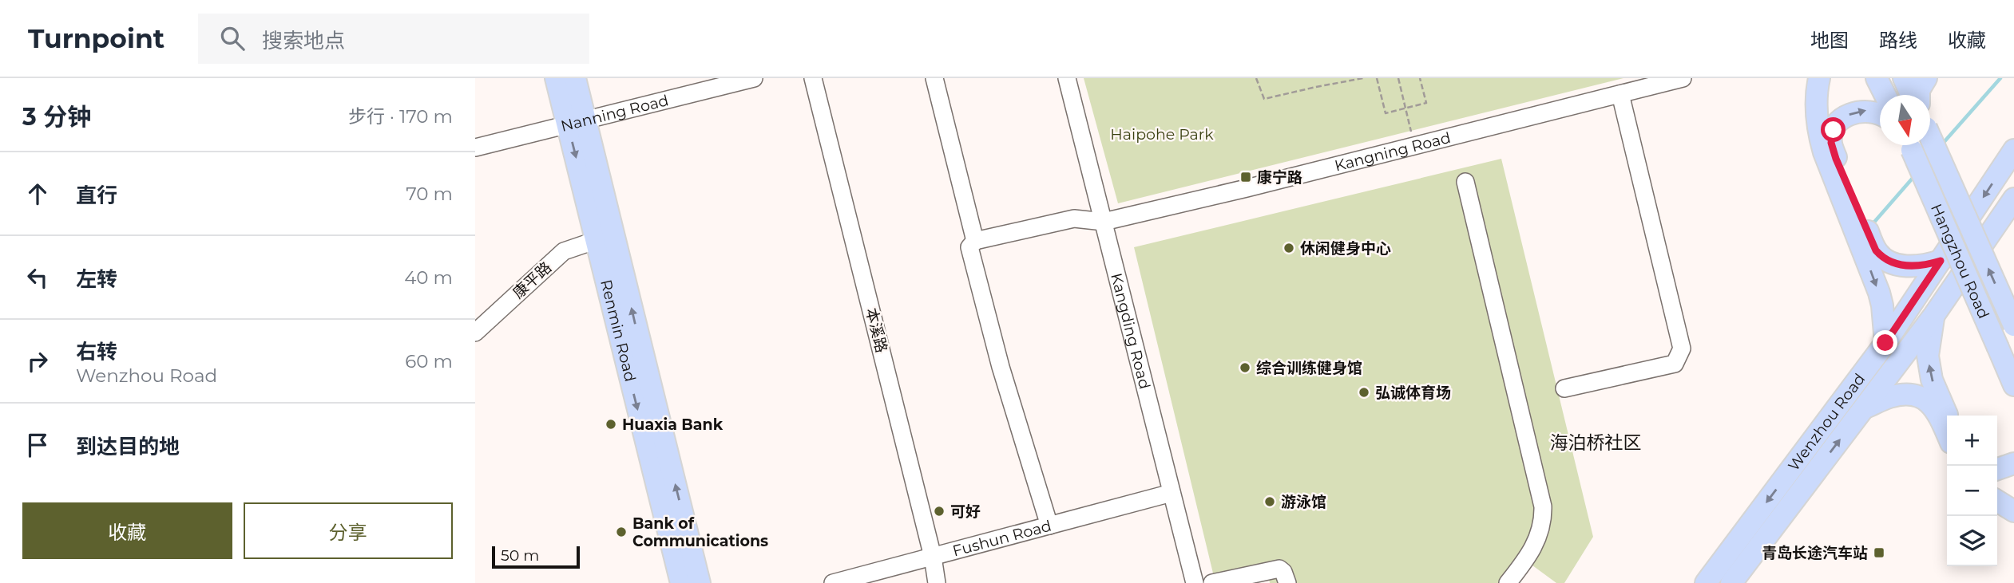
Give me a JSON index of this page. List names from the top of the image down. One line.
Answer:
{"streets":{"main road":["Hangzhou Road","Renmin Road","Wenzhou Road"],"street":["Nanning Road","Kangning Road","康平路","本溪路","Kangding Road","Fushun Road"]},"crossings":[["Nanning Road","Renmin Road"],["Kangning Road","Kangding Road"],["康平路","Renmin Road"],["本溪路","Fushun Road"],["Kangding Road","Fushun Road"]],"districts":["海泊桥社区"],"parks":["Haipohe Park"],"places":{"transit":["康宁路","青岛长途汽车站"],"other":["休闲健身中心","综合训练健身馆","弘诚体育场","Huaxia Bank","游泳馆","可好","Bank of Communications"]},"scale_bar":"50 m","north":"bottom","page":{"header":"Turnpoint","search":"搜索地点","nav":["地图","路线","收藏"],"heading":["3 分钟","步行 · 170 m"],"list":[["直行","70 m"],["左转","40 m"],["右转","Wenzhou Road","60 m"],"到达目的地"],"map_buttons":["+","−"],"buttons":["收藏","分享"],"scale":"50 m"}}
